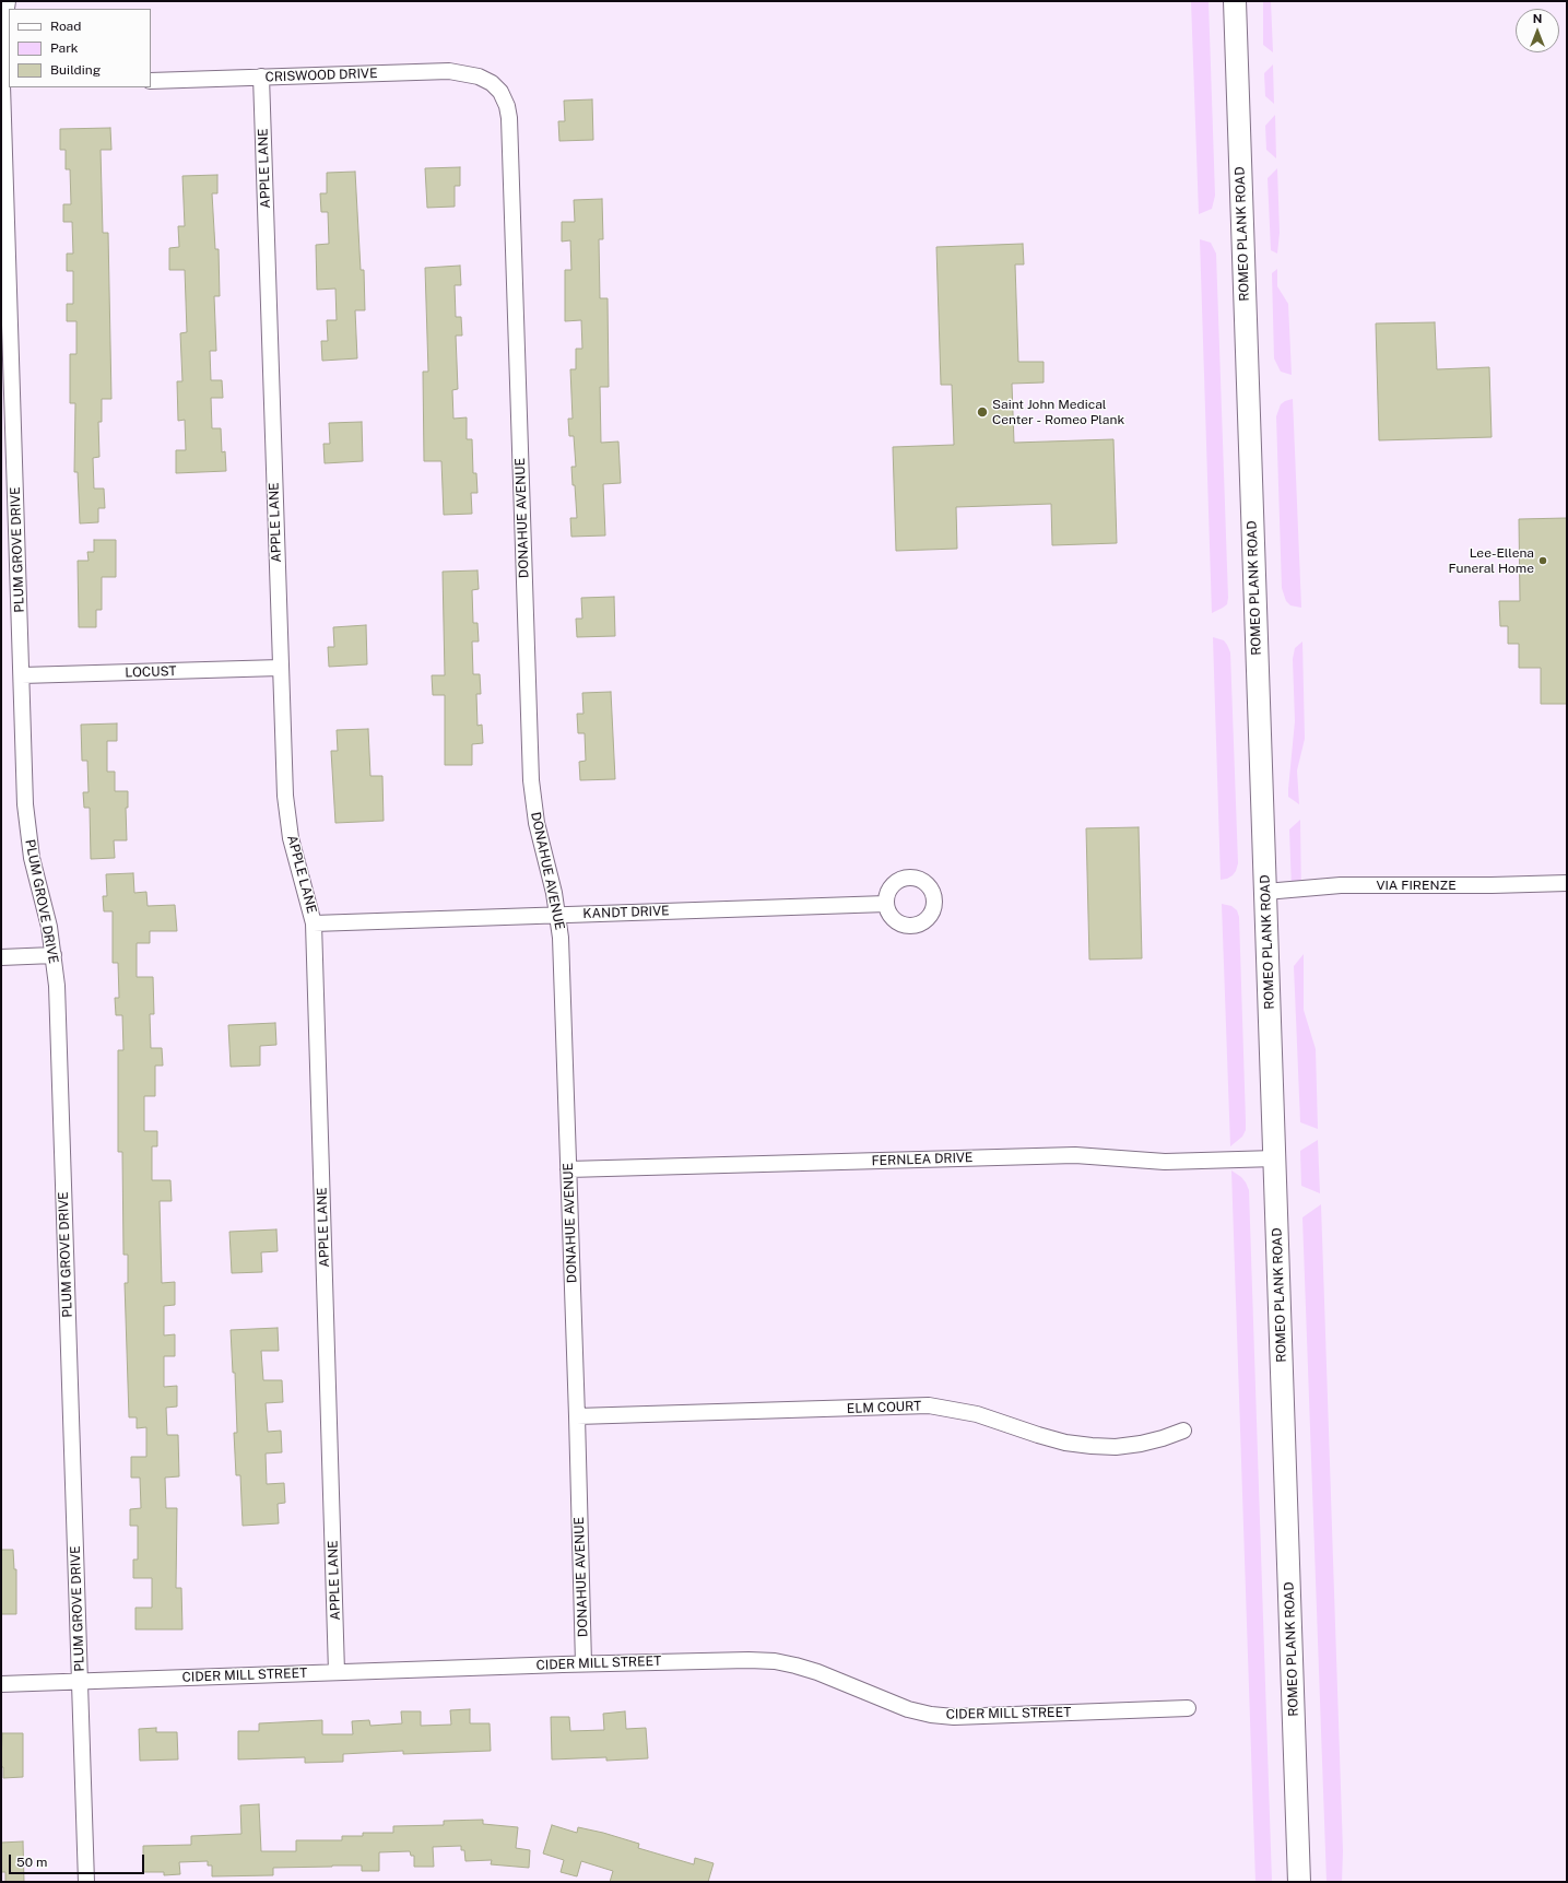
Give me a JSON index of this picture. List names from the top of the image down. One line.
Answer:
{"streets":{"main road":["ROMEO PLANK ROAD"],"street":["CRISWOOD DRIVE","APPLE LANE","DONAHUE AVENUE","PLUM GROVE DRIVE","LOCUST","VIA FIRENZE","KANDT DRIVE","FERNLEA DRIVE","ELM COURT","CIDER MILL STREET"]},"crossings":[["CRISWOOD DRIVE","APPLE LANE"],["CRISWOOD DRIVE","DONAHUE AVENUE"],["APPLE LANE","LOCUST"],["APPLE LANE","KANDT DRIVE"],["APPLE LANE","CIDER MILL STREET"],["ROMEO PLANK ROAD","VIA FIRENZE"],["ROMEO PLANK ROAD","FERNLEA DRIVE"],["DONAHUE AVENUE","KANDT DRIVE"],["DONAHUE AVENUE","FERNLEA DRIVE"],["DONAHUE AVENUE","ELM COURT"],["DONAHUE AVENUE","CIDER MILL STREET"],["PLUM GROVE DRIVE","LOCUST"],["PLUM GROVE DRIVE","CIDER MILL STREET"]],"places":["Saint John Medical Center - Romeo Plank","Lee-Ellena Funeral Home"],"legend":["Road","Park","Building"],"scale_bar":"50 m","north":"top"}
